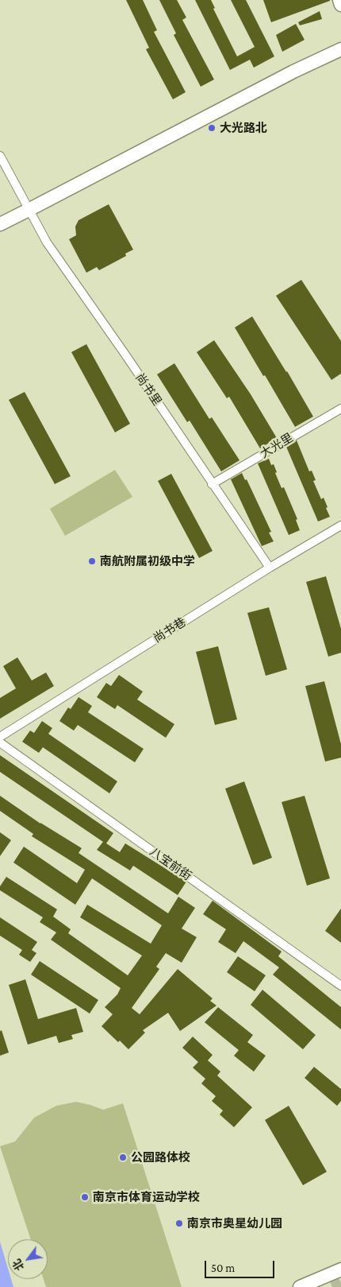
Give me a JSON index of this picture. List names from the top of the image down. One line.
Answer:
{"streets":{"street":["尚书里","大光里","尚书巷","八宝前街"]},"crossings":[["尚书里","大光里"],["尚书里","尚书巷"]],"places":["大光路北","南航附属初级中学","公园路体校","南京市体育运动学校","南京市奥星幼儿园"],"scale_bar":"50 m","north":"bottom left"}
